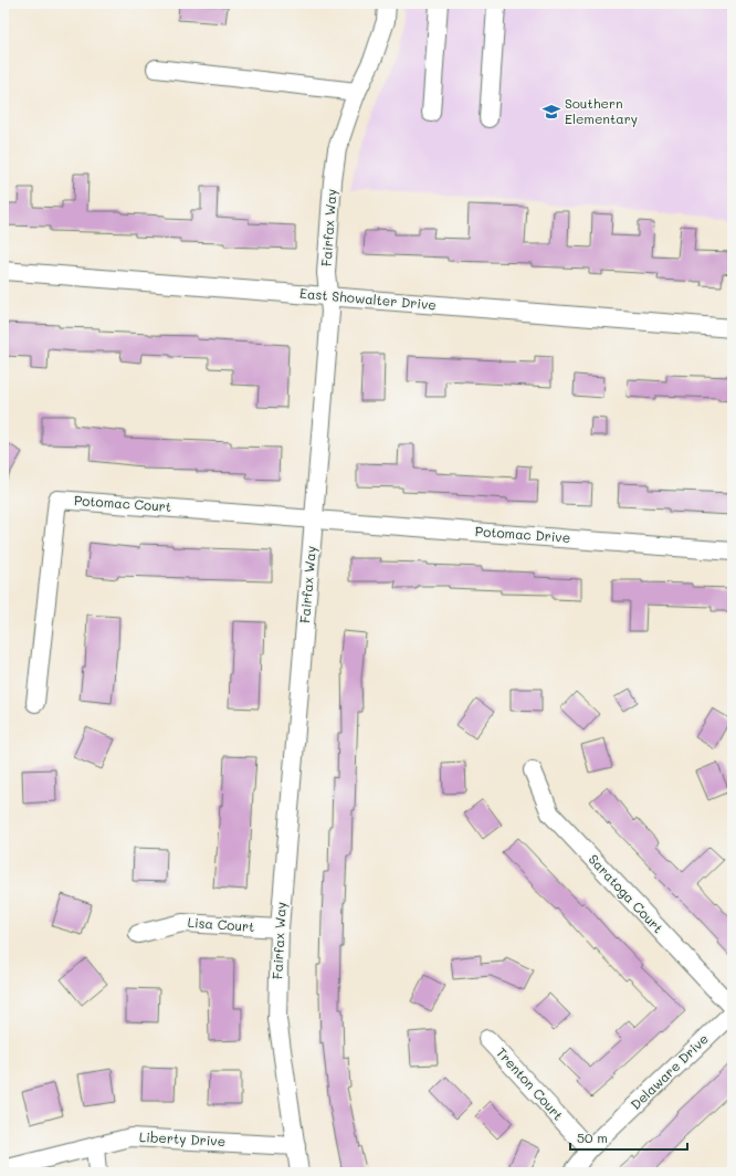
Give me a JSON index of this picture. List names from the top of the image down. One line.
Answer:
{"streets":{"street":["Fairfax Way","East Showalter Drive","Potomac Court","Potomac Drive","Saratoga Court","Lisa Court","Delaware Drive","Trenton Court","Liberty Drive"]},"crossings":[["Fairfax Way","East Showalter Drive"],["Fairfax Way","Potomac Court"],["Fairfax Way","Potomac Drive"],["Fairfax Way","Lisa Court"],["Fairfax Way","Liberty Drive"],["Potomac Court","Potomac Drive"],["Delaware Drive","Trenton Court"]],"places":{"school or university":["Southern Elementary"]},"scale_bar":"50 m"}
